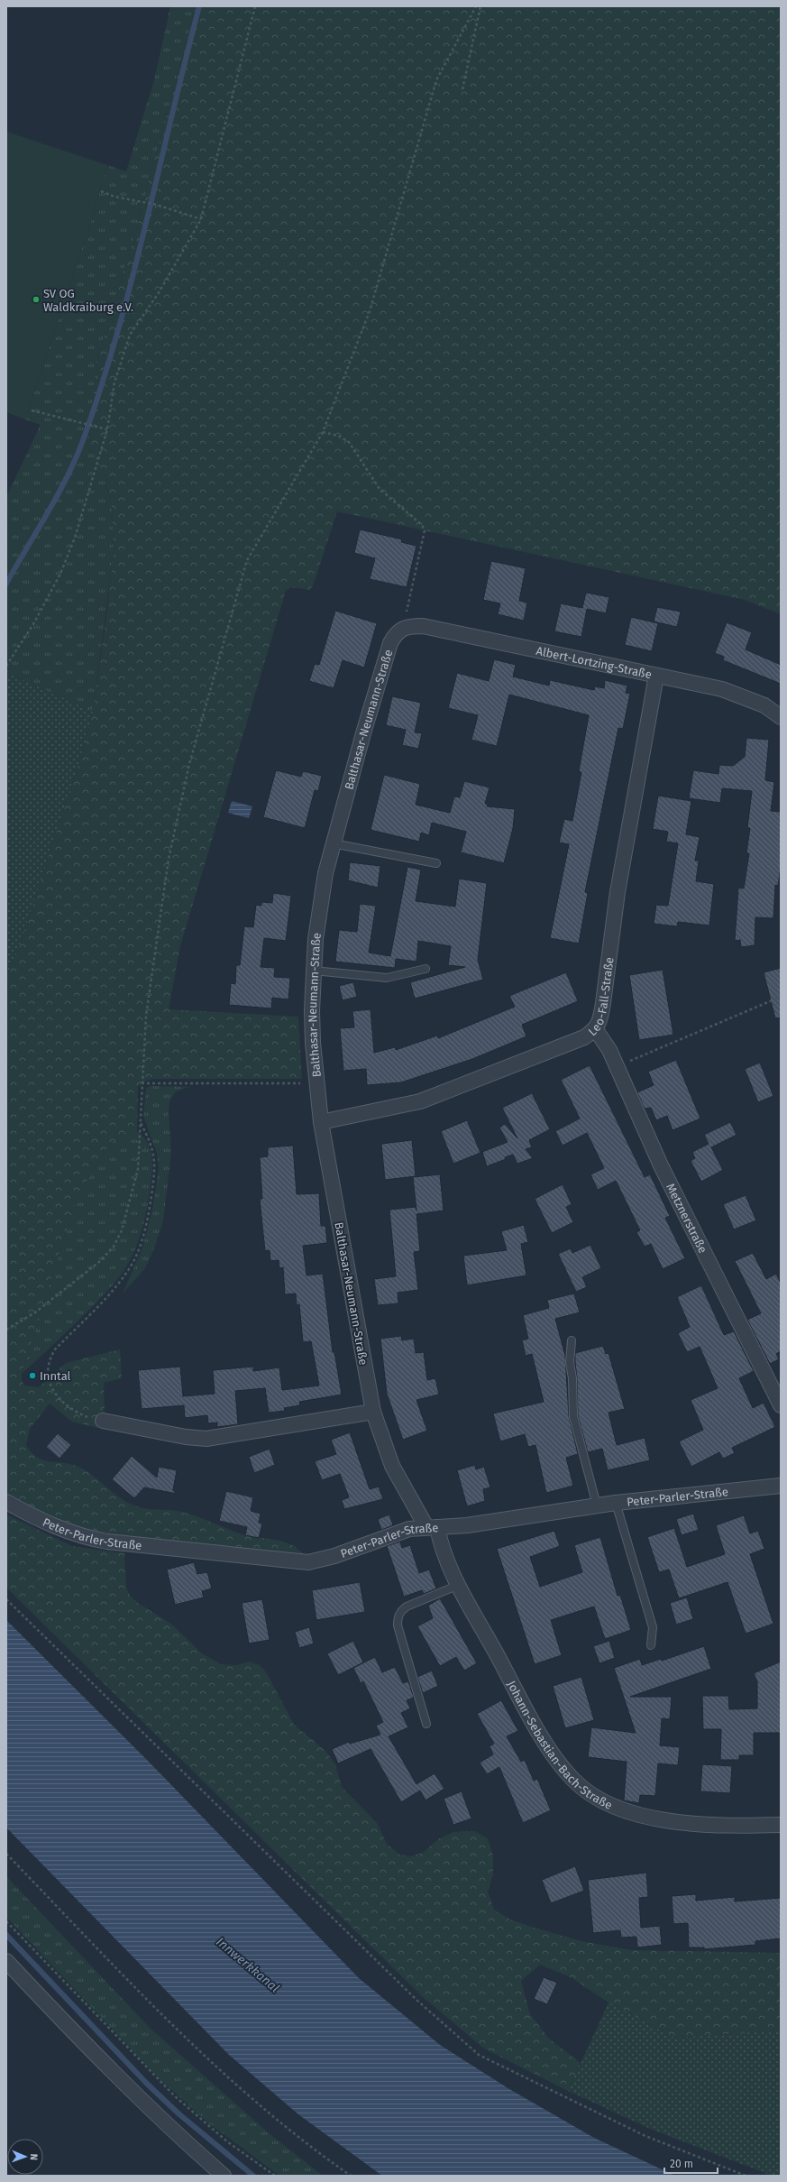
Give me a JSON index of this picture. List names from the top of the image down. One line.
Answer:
{"streets":{"street":["Albert-Lortzing-Straße","Balthasar-Neumann-Straße","Leo-Fall-Straße","Metznerstraße","Peter-Parler-Straße","Johann-Sebastian-Bach-Straße"]},"crossings":[["Albert-Lortzing-Straße","Balthasar-Neumann-Straße"],["Albert-Lortzing-Straße","Leo-Fall-Straße"],["Balthasar-Neumann-Straße","Leo-Fall-Straße"],["Balthasar-Neumann-Straße","Peter-Parler-Straße"],["Balthasar-Neumann-Straße","Johann-Sebastian-Bach-Straße"],["Leo-Fall-Straße","Metznerstraße"],["Peter-Parler-Straße","Johann-Sebastian-Bach-Straße"]],"water":["Innwerkkanal"],"places":["SV OG Waldkraiburg e.V.","Inntal"],"scale_bar":"20 m","north":"right"}
